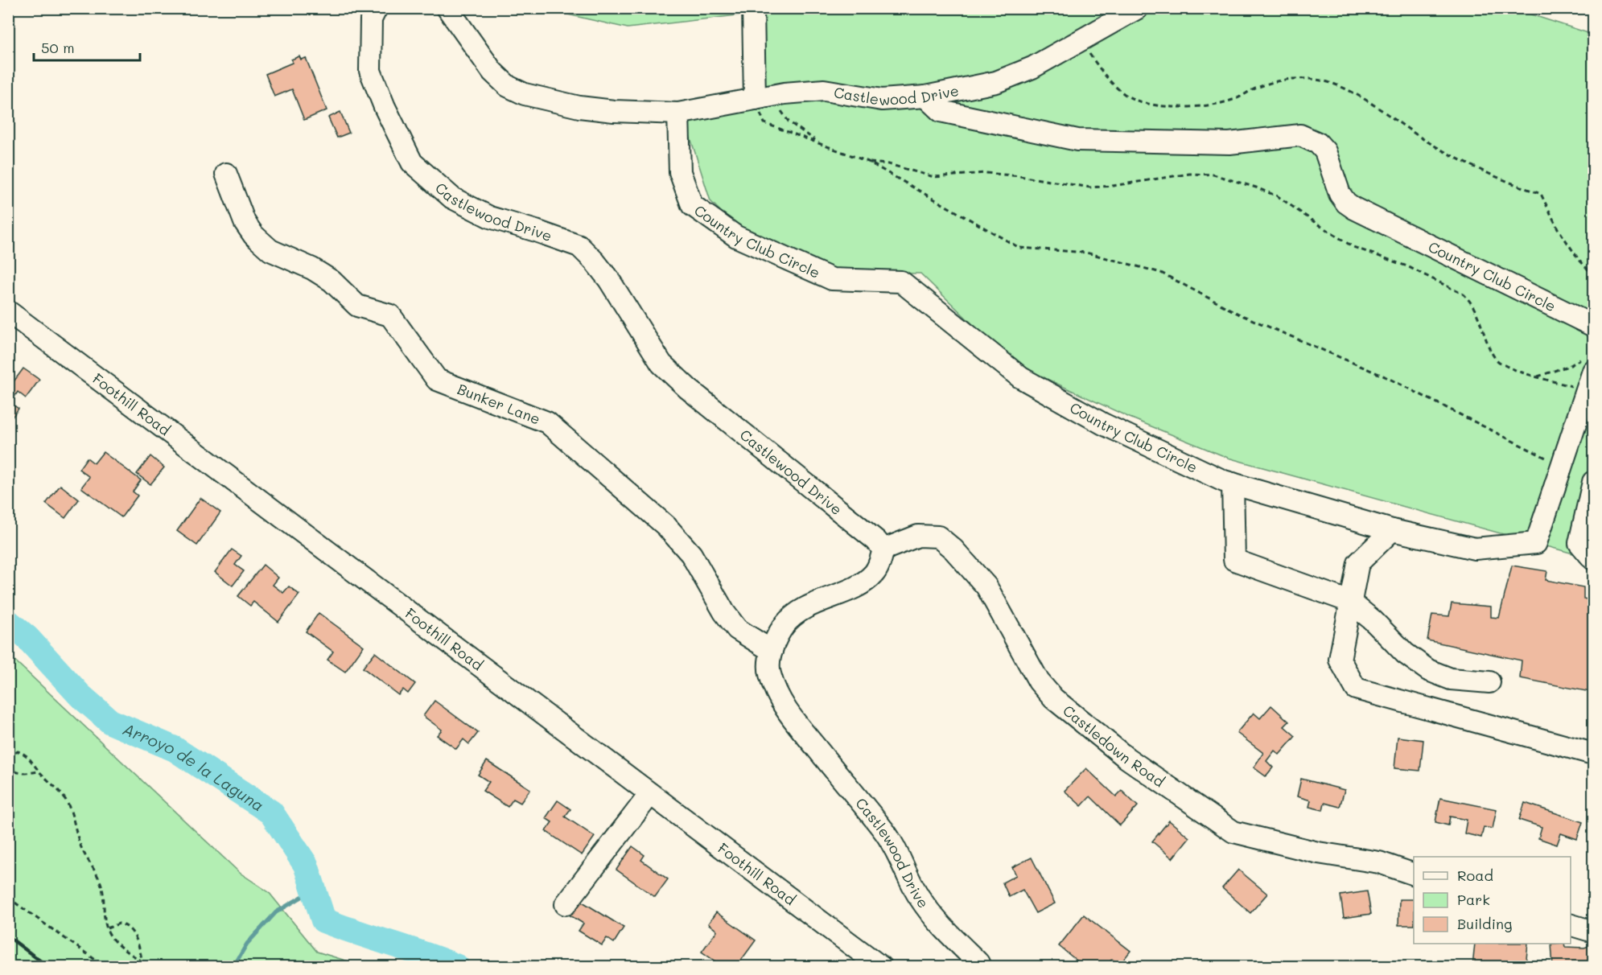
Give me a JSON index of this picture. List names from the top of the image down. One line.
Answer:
{"streets":{"street":["Castlewood Drive","Country Club Circle","Foothill Road","Bunker Lane","Castledown Road"]},"crossings":[["Castlewood Drive","Country Club Circle"],["Castlewood Drive","Bunker Lane"],["Castlewood Drive","Castledown Road"]],"water":["Arroyo de la Laguna"],"legend":["Road","Park","Building"],"scale_bar":"50 m"}
